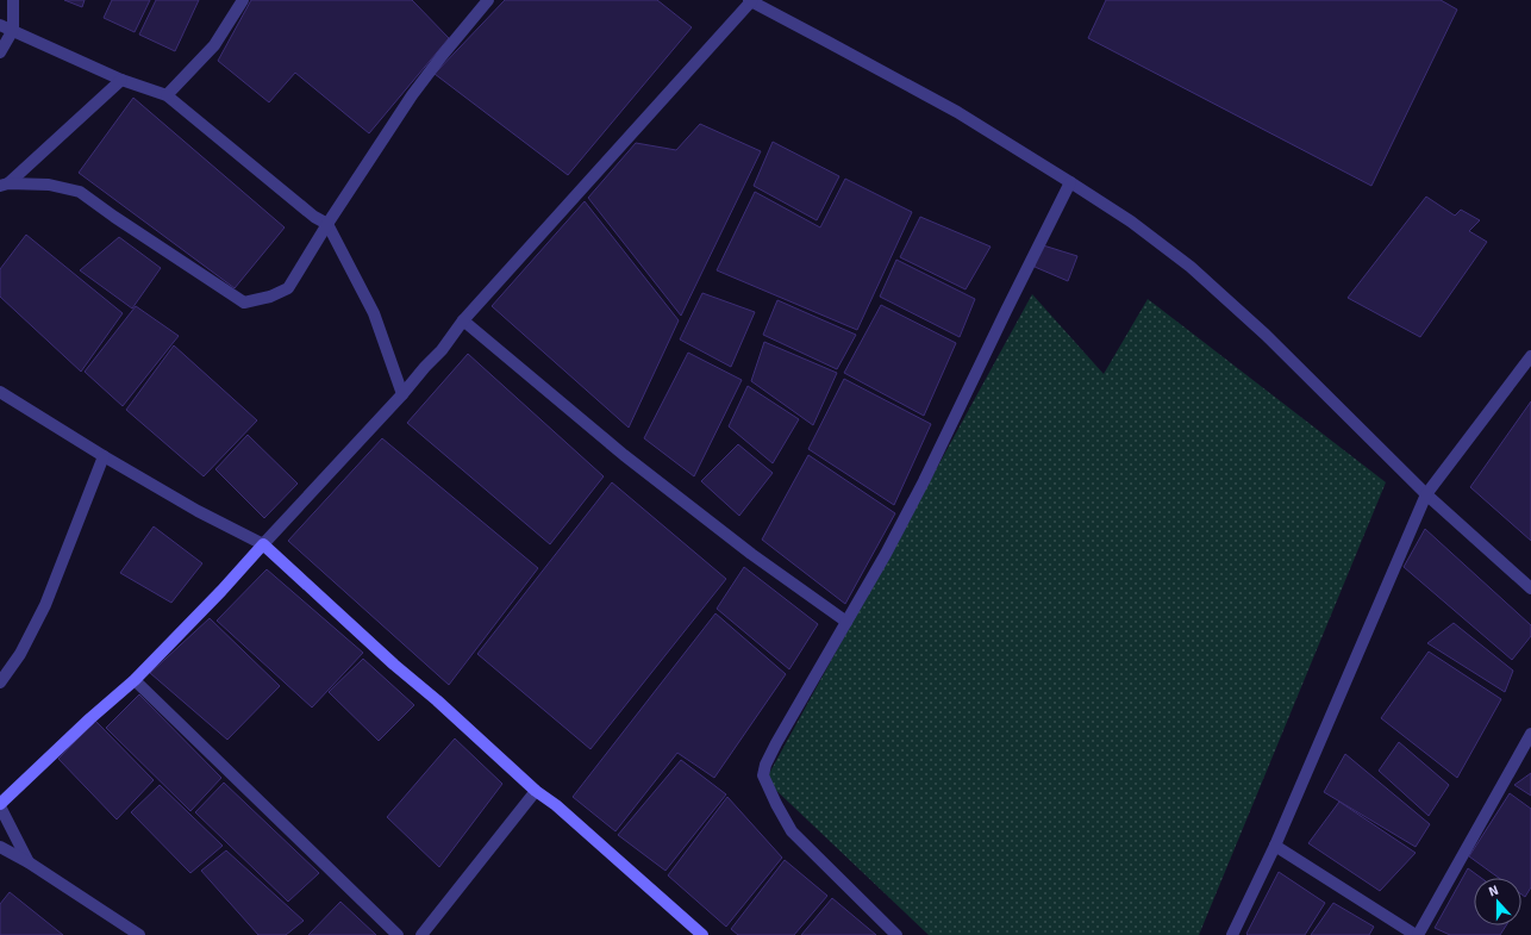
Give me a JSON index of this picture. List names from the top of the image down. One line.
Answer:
{"north":"top"}
